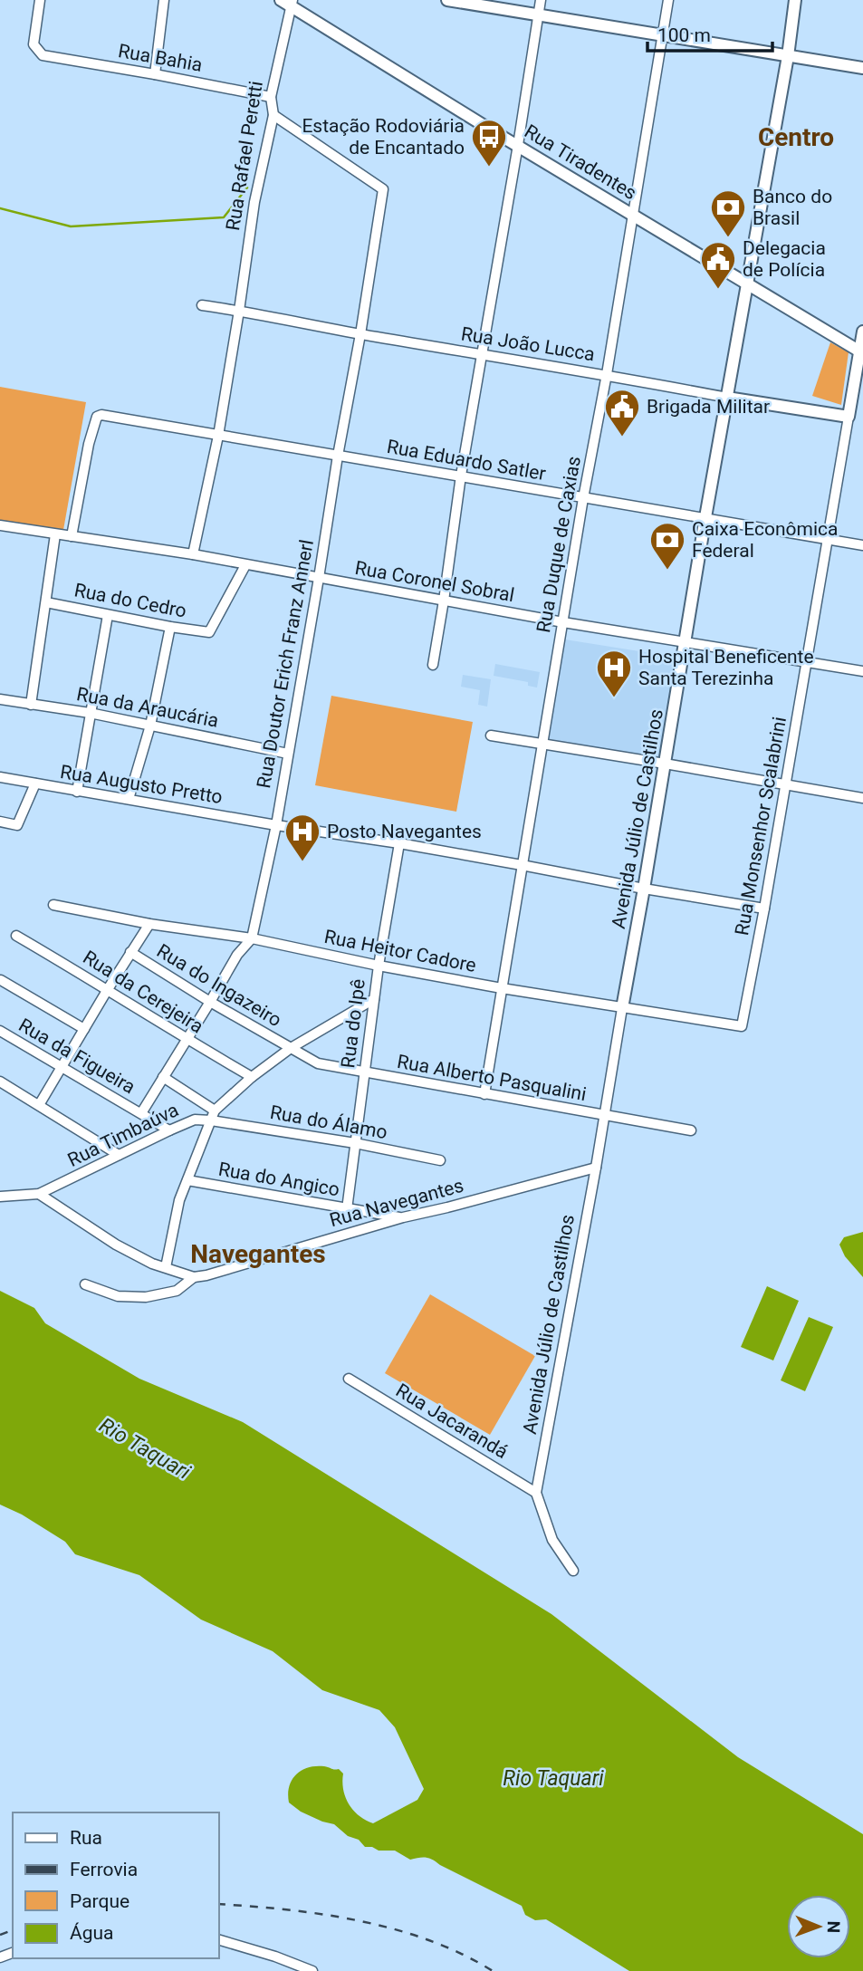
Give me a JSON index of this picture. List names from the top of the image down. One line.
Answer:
{"streets":{"street":["Rua Bahia","Rua Rafael Peretti","Rua Tiradentes","Rua João Lucca","Rua Eduardo Satler","Rua Duque de Caxias","Rua Coronel Sobral","Rua do Cedro","Rua Doutor Erich Franz Annerl","Rua da Araucária","Rua Augusto Pretto","Avenida Júlio de Castilhos","Rua Monsenhor Scalabrini","Rua Heitor Cadore","Rua do Ingazeiro","Rua da Cerejeira","Rua do Ipê","Rua da Figueira","Rua Alberto Pasqualini","Rua do Álamo","Rua Timbaúva","Rua do Angico","Rua Navegantes","Rua Jacarandá"]},"crossings":[["Rua Bahia","Rua Rafael Peretti"],["Rua Rafael Peretti","Rua Tiradentes"],["Rua Rafael Peretti","Rua João Lucca"],["Rua Rafael Peretti","Rua Eduardo Satler"],["Rua Rafael Peretti","Rua Doutor Erich Franz Annerl"],["Rua Tiradentes","Rua Duque de Caxias"],["Rua Tiradentes","Avenida Júlio de Castilhos"],["Rua Tiradentes","Rua Monsenhor Scalabrini"],["Rua João Lucca","Rua Duque de Caxias"],["Rua João Lucca","Rua Doutor Erich Franz Annerl"],["Rua João Lucca","Avenida Júlio de Castilhos"],["Rua João Lucca","Rua Monsenhor Scalabrini"],["Rua Eduardo Satler","Rua Duque de Caxias"],["Rua Eduardo Satler","Rua Coronel Sobral"],["Rua Eduardo Satler","Rua Doutor Erich Franz Annerl"],["Rua Eduardo Satler","Avenida Júlio de Castilhos"],["Rua Eduardo Satler","Rua Monsenhor Scalabrini"],["Rua Duque de Caxias","Rua Coronel Sobral"],["Rua Duque de Caxias","Rua Augusto Pretto"],["Rua Duque de Caxias","Rua Heitor Cadore"],["Rua Duque de Caxias","Rua Alberto Pasqualini"],["Rua Coronel Sobral","Rua do Cedro"],["Rua Coronel Sobral","Rua Doutor Erich Franz Annerl"],["Rua Coronel Sobral","Avenida Júlio de Castilhos"],["Rua Coronel Sobral","Rua Monsenhor Scalabrini"],["Rua Doutor Erich Franz Annerl","Rua da Araucária"],["Rua Doutor Erich Franz Annerl","Rua Augusto Pretto"],["Rua Doutor Erich Franz Annerl","Rua Heitor Cadore"],["Rua Doutor Erich Franz Annerl","Rua do Ingazeiro"],["Rua Doutor Erich Franz Annerl","Rua da Cerejeira"],["Rua Doutor Erich Franz Annerl","Rua da Figueira"],["Rua Augusto Pretto","Avenida Júlio de Castilhos"],["Rua Augusto Pretto","Rua Monsenhor Scalabrini"],["Rua Augusto Pretto","Rua do Ipê"],["Avenida Júlio de Castilhos","Rua Heitor Cadore"],["Avenida Júlio de Castilhos","Rua Alberto Pasqualini"],["Avenida Júlio de Castilhos","Rua Navegantes"],["Avenida Júlio de Castilhos","Rua Jacarandá"],["Rua Monsenhor Scalabrini","Rua Heitor Cadore"],["Rua Heitor Cadore","Rua do Ipê"],["Rua do Ingazeiro","Rua Alberto Pasqualini"],["Rua do Ipê","Rua Alberto Pasqualini"],["Rua do Ipê","Rua do Álamo"],["Rua do Ipê","Rua do Angico"],["Rua da Figueira","Rua Timbaúva"],["Rua do Álamo","Rua Timbaúva"],["Rua do Angico","Rua Navegantes"]],"districts":["Centro","Navegantes"],"water":["Rio Taquari"],"places":{"bus stop":["Estação Rodoviária de Encantado"],"bank":["Banco do Brasil","Caixa Econômica Federal"],"public building":["Delegacia de Polícia","Brigada Militar"],"hospital":["Hospital Beneficente Santa Terezinha","Posto Navegantes"]},"legend":["Rua","Ferrovia","Parque","Água"],"scale_bar":"100 m","north":"right"}
